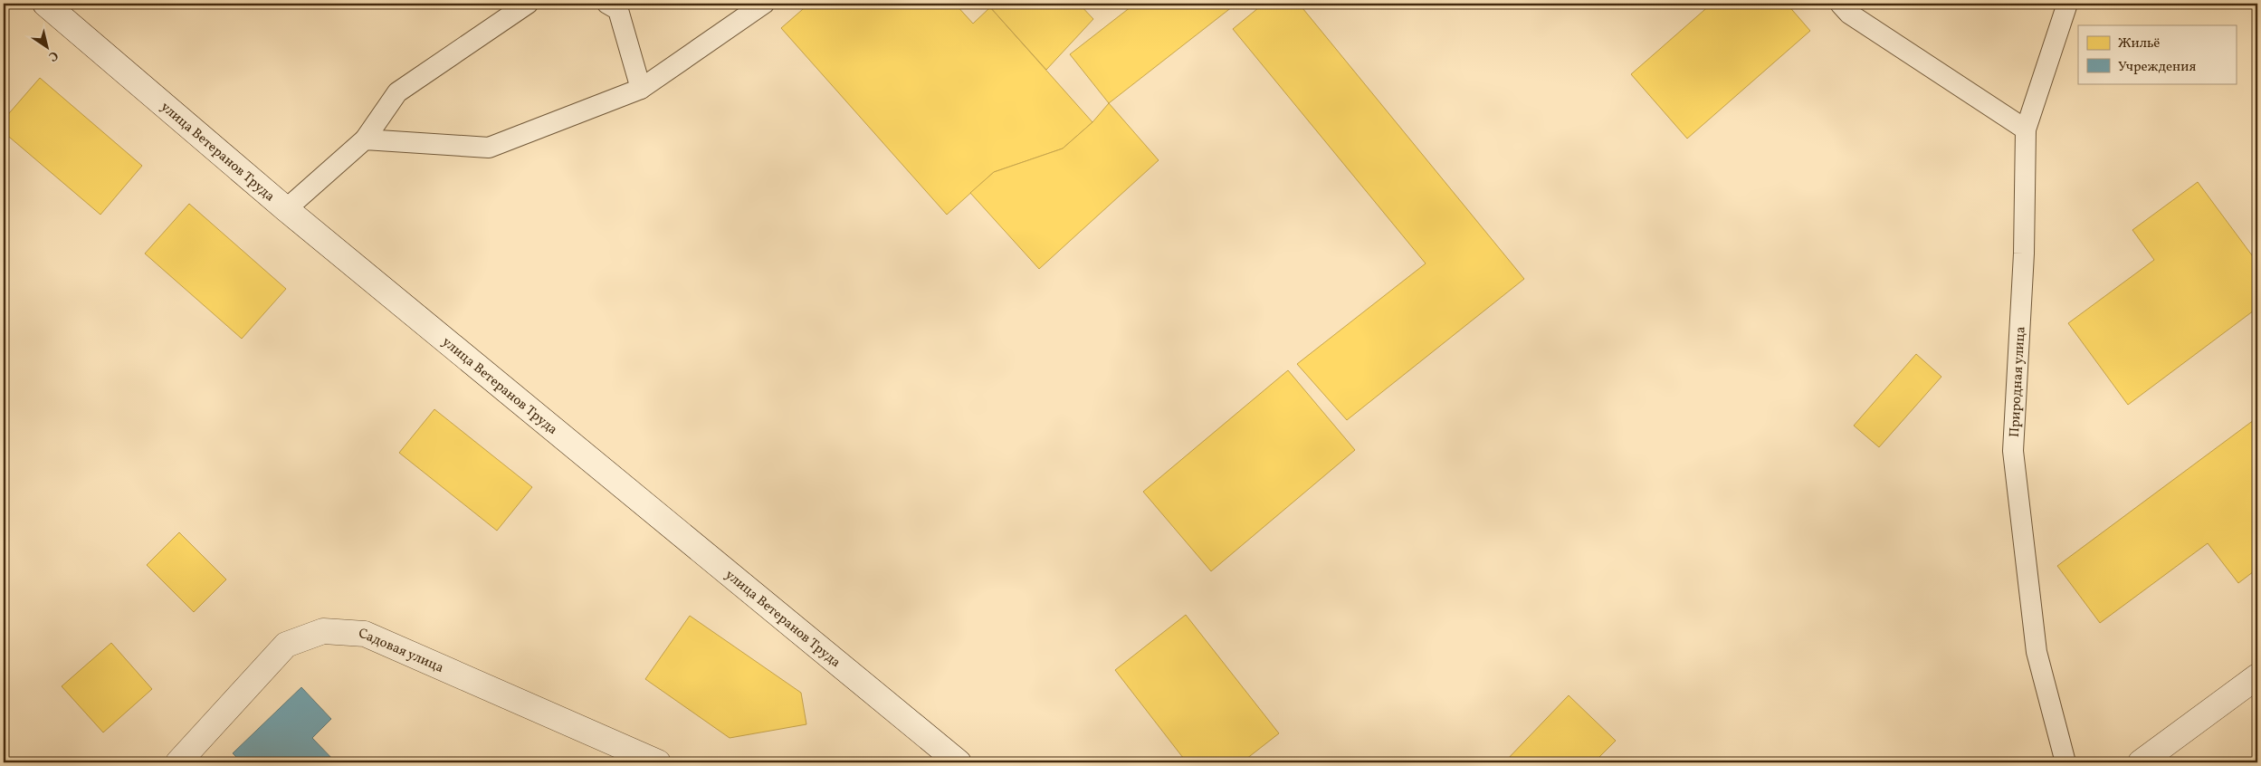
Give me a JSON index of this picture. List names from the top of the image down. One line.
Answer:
{"streets":{"street":["улица Ветеранов Труда","Садовая улица"],"lane":["Природная улица"]},"legend":["Жильё","Учреждения"],"north":"bottom right"}
